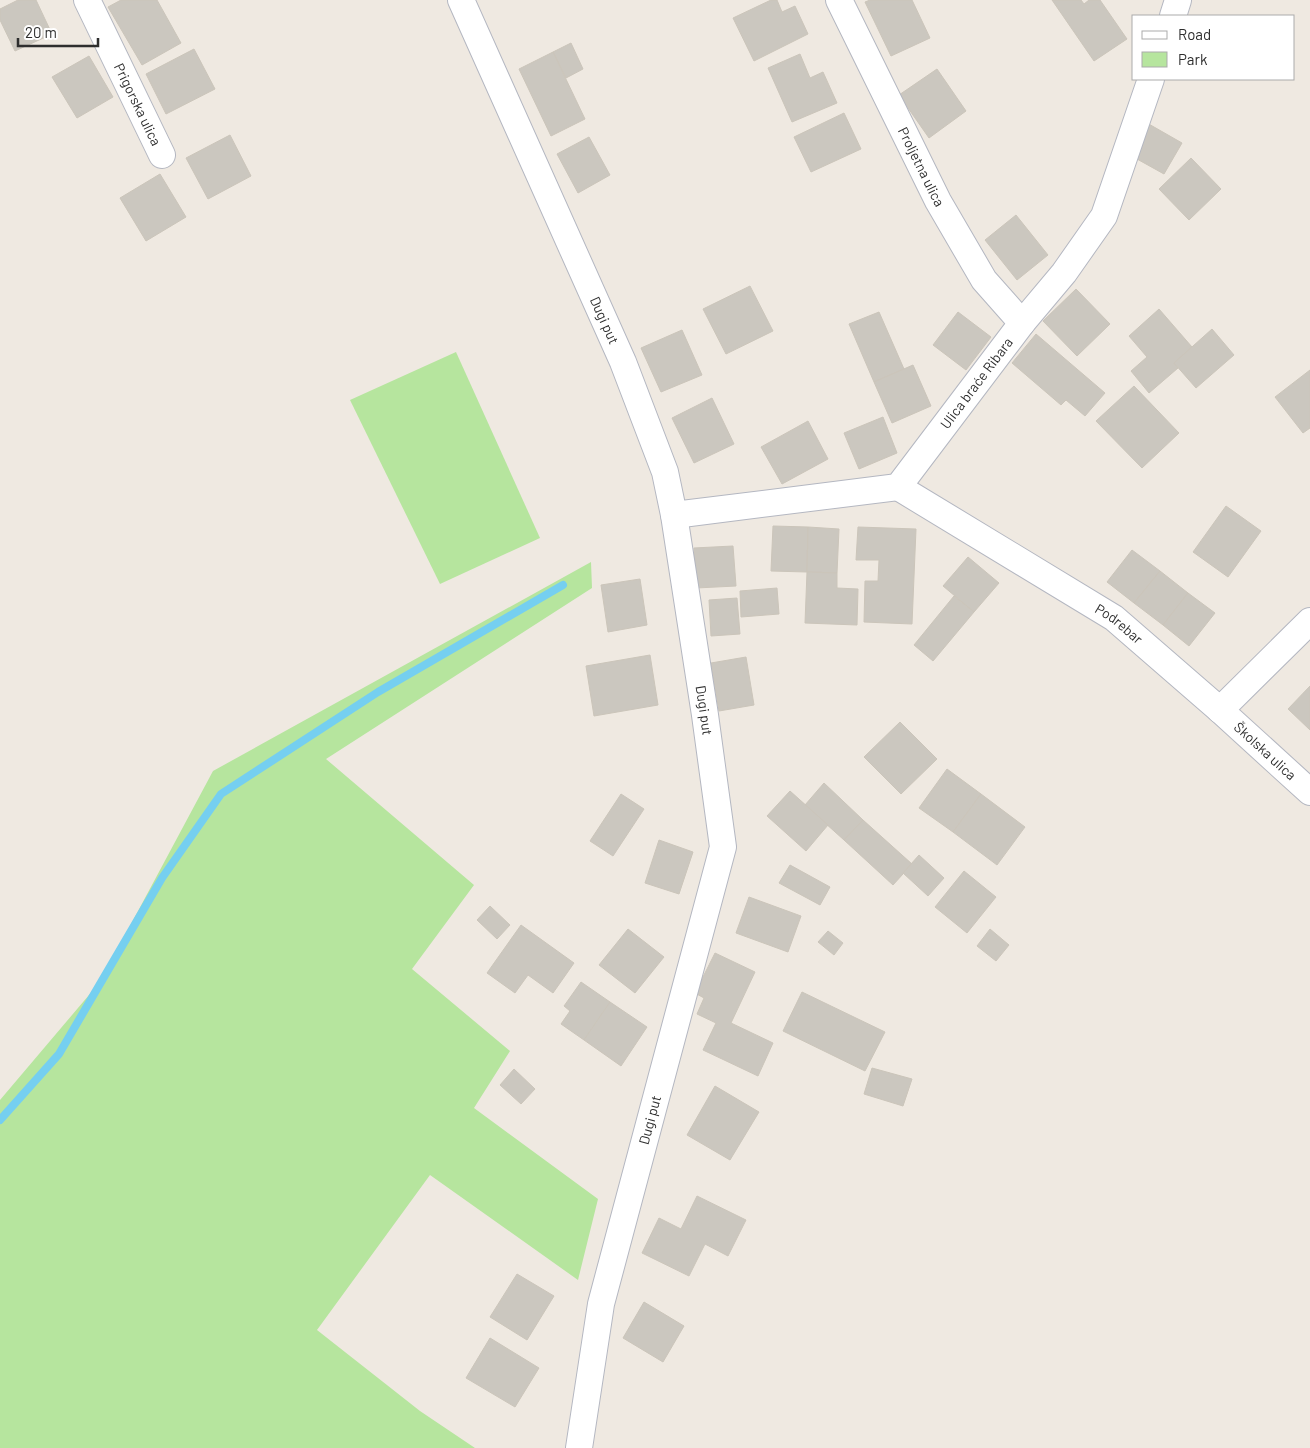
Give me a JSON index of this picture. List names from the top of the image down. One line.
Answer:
{"streets":{"street":["Prigorska ulica","Proljetna ulica","Dugi put","Ulica braće Ribara","Podrebar","Školska ulica"]},"crossings":[["Proljetna ulica","Ulica braće Ribara"],["Ulica braće Ribara","Podrebar"],["Podrebar","Školska ulica"]],"legend":["Road","Park"],"scale_bar":"20 m"}
